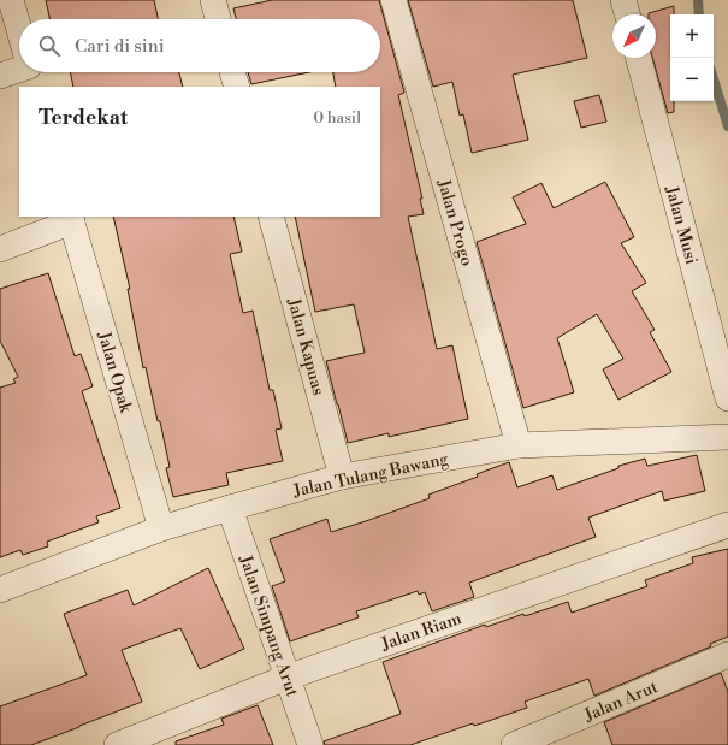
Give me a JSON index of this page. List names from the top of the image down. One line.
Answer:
{"streets":{"street":["Jalan Progo","Jalan Musi","Jalan Kapuas","Jalan Opak","Jalan Tulang Bawang","Jalan Simpang Arut","Jalan Riam","Jalan Arut"]},"crossings":[["Jalan Progo","Jalan Tulang Bawang"],["Jalan Kapuas","Jalan Tulang Bawang"],["Jalan Opak","Jalan Tulang Bawang"],["Jalan Tulang Bawang","Jalan Simpang Arut"],["Jalan Simpang Arut","Jalan Riam"]],"north":"bottom left","page":{"map_buttons":["+","−"],"search":"Cari di sini","heading":["Terdekat","0 hasil"]}}
